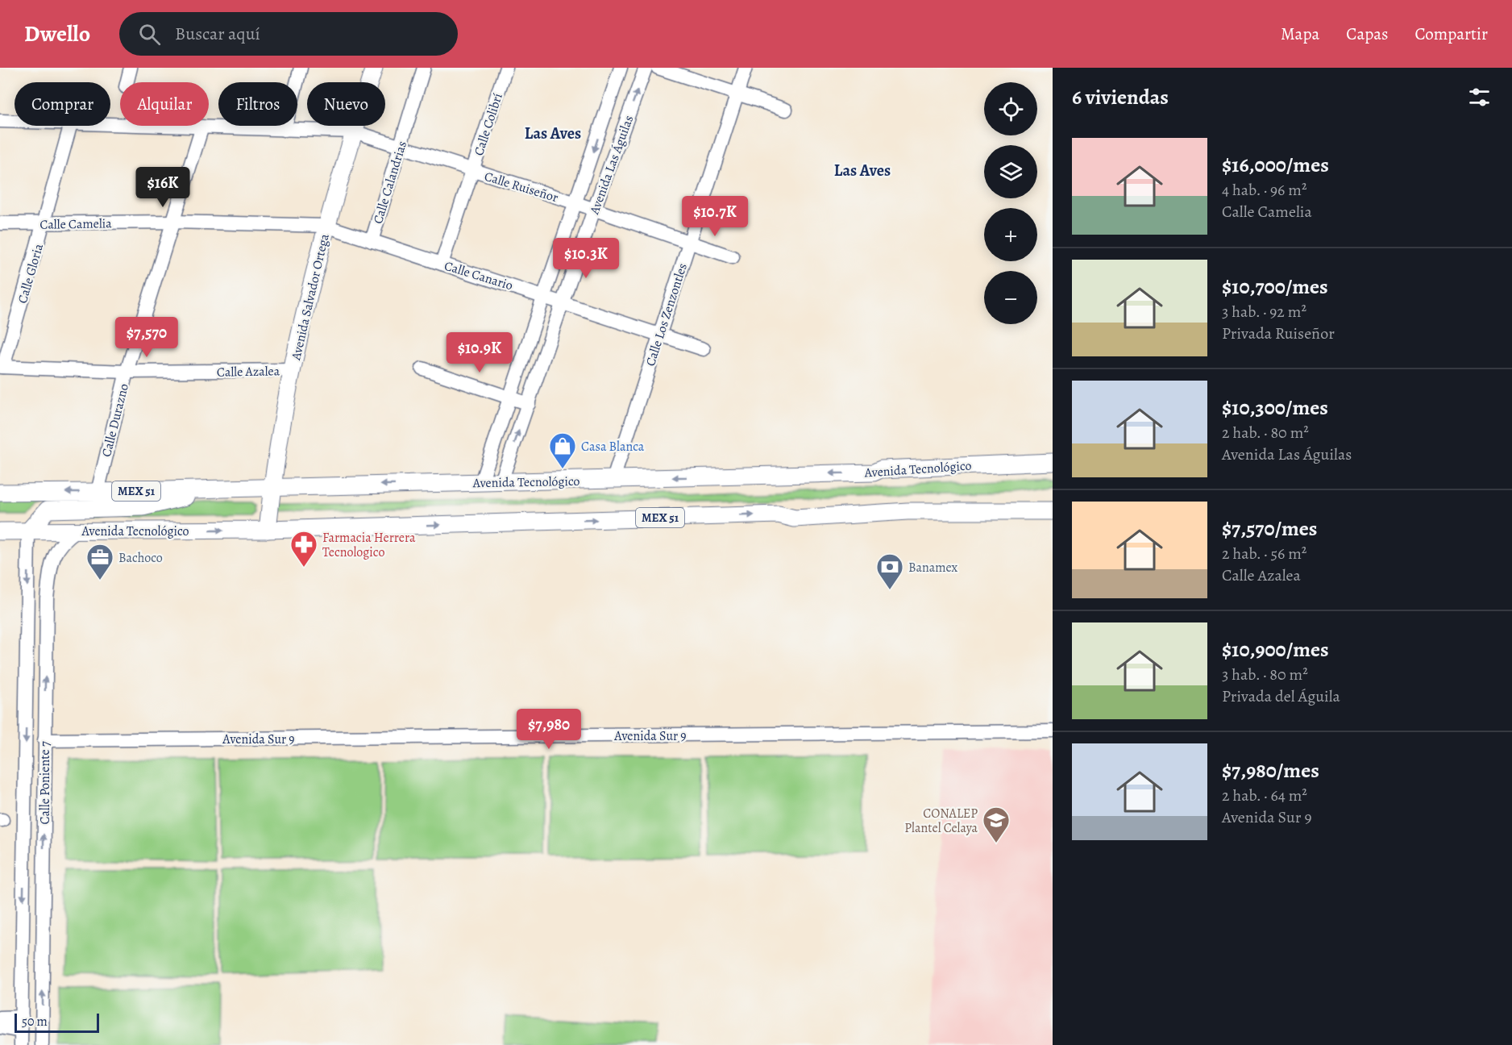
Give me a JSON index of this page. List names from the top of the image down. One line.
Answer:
{"streets":{"main road":["Avenida Salvador Ortega","Avenida Tecnológico","MEX 51"],"street":["Calle Colibrí","Avenida Las Águilas","Calle Calandrias","Calle Ruiseñor","Calle Camelia","Calle Gloria","Calle Canario","Calle Los Zenzontles","Calle Azalea","Calle Durazno","Avenida Sur 9","Calle Poniente 7"]},"crossings":[["Calle Colibrí","Calle Ruiseñor"],["Calle Colibrí","Calle Canario"],["Avenida Las Águilas","Calle Ruiseñor"],["Avenida Las Águilas","Calle Canario"],["Avenida Las Águilas","Avenida Tecnológico"],["Calle Calandrias","Calle Ruiseñor"],["Calle Calandrias","Calle Canario"],["Calle Ruiseñor","Avenida Salvador Ortega"],["Calle Ruiseñor","Calle Los Zenzontles"],["Calle Ruiseñor","Calle Durazno"],["Calle Camelia","Calle Gloria"],["Calle Camelia","Calle Canario"],["Calle Camelia","Avenida Salvador Ortega"],["Calle Camelia","Calle Durazno"],["Calle Gloria","Calle Azalea"],["Calle Canario","Avenida Salvador Ortega"],["Calle Canario","Calle Los Zenzontles"],["Avenida Salvador Ortega","Calle Azalea"],["Avenida Salvador Ortega","Avenida Tecnológico"],["Calle Los Zenzontles","Avenida Tecnológico"],["Calle Azalea","Calle Durazno"],["Calle Durazno","Avenida Tecnológico"],["Avenida Tecnológico","Calle Poniente 7"],["Avenida Sur 9","Calle Poniente 7"]],"districts":["Las Aves","Las Aves"],"places":{"shop":["Casa Blanca"],"pharmacy":["Farmacia Herrera Tecnologico"],"office":["Bachoco"],"bank":["Banamex"],"school or university":["CONALEP Plantel Celaya"]},"scale_bar":"50 m","page":{"header":"Dwello","search":"Buscar aquí","nav":["Mapa","Capas","Compartir"],"heading":"6 viviendas","map_buttons":["+","−"],"chip":["Comprar","Alquilar","Filtros","Nuevo"],"list":[{"name":"$16,000/mes","note":"4 hab. · 96 m² · Calle Camelia"},{"name":"$10,700/mes","note":"3 hab. · 92 m² · Privada Ruiseñor"},{"name":"$10,300/mes","note":"2 hab. · 80 m² · Avenida Las Águilas"},{"name":"$7,570/mes","note":"2 hab. · 56 m² · Calle Azalea"},{"name":"$10,900/mes","note":"3 hab. · 80 m² · Privada del Águila"},{"name":"$7,980/mes","note":"2 hab. · 64 m² · Avenida Sur 9"}],"price":["$16K","$10.7K","$10.3K","$7,570","$10.9K","$7,980"],"scale":"50 m"}}
